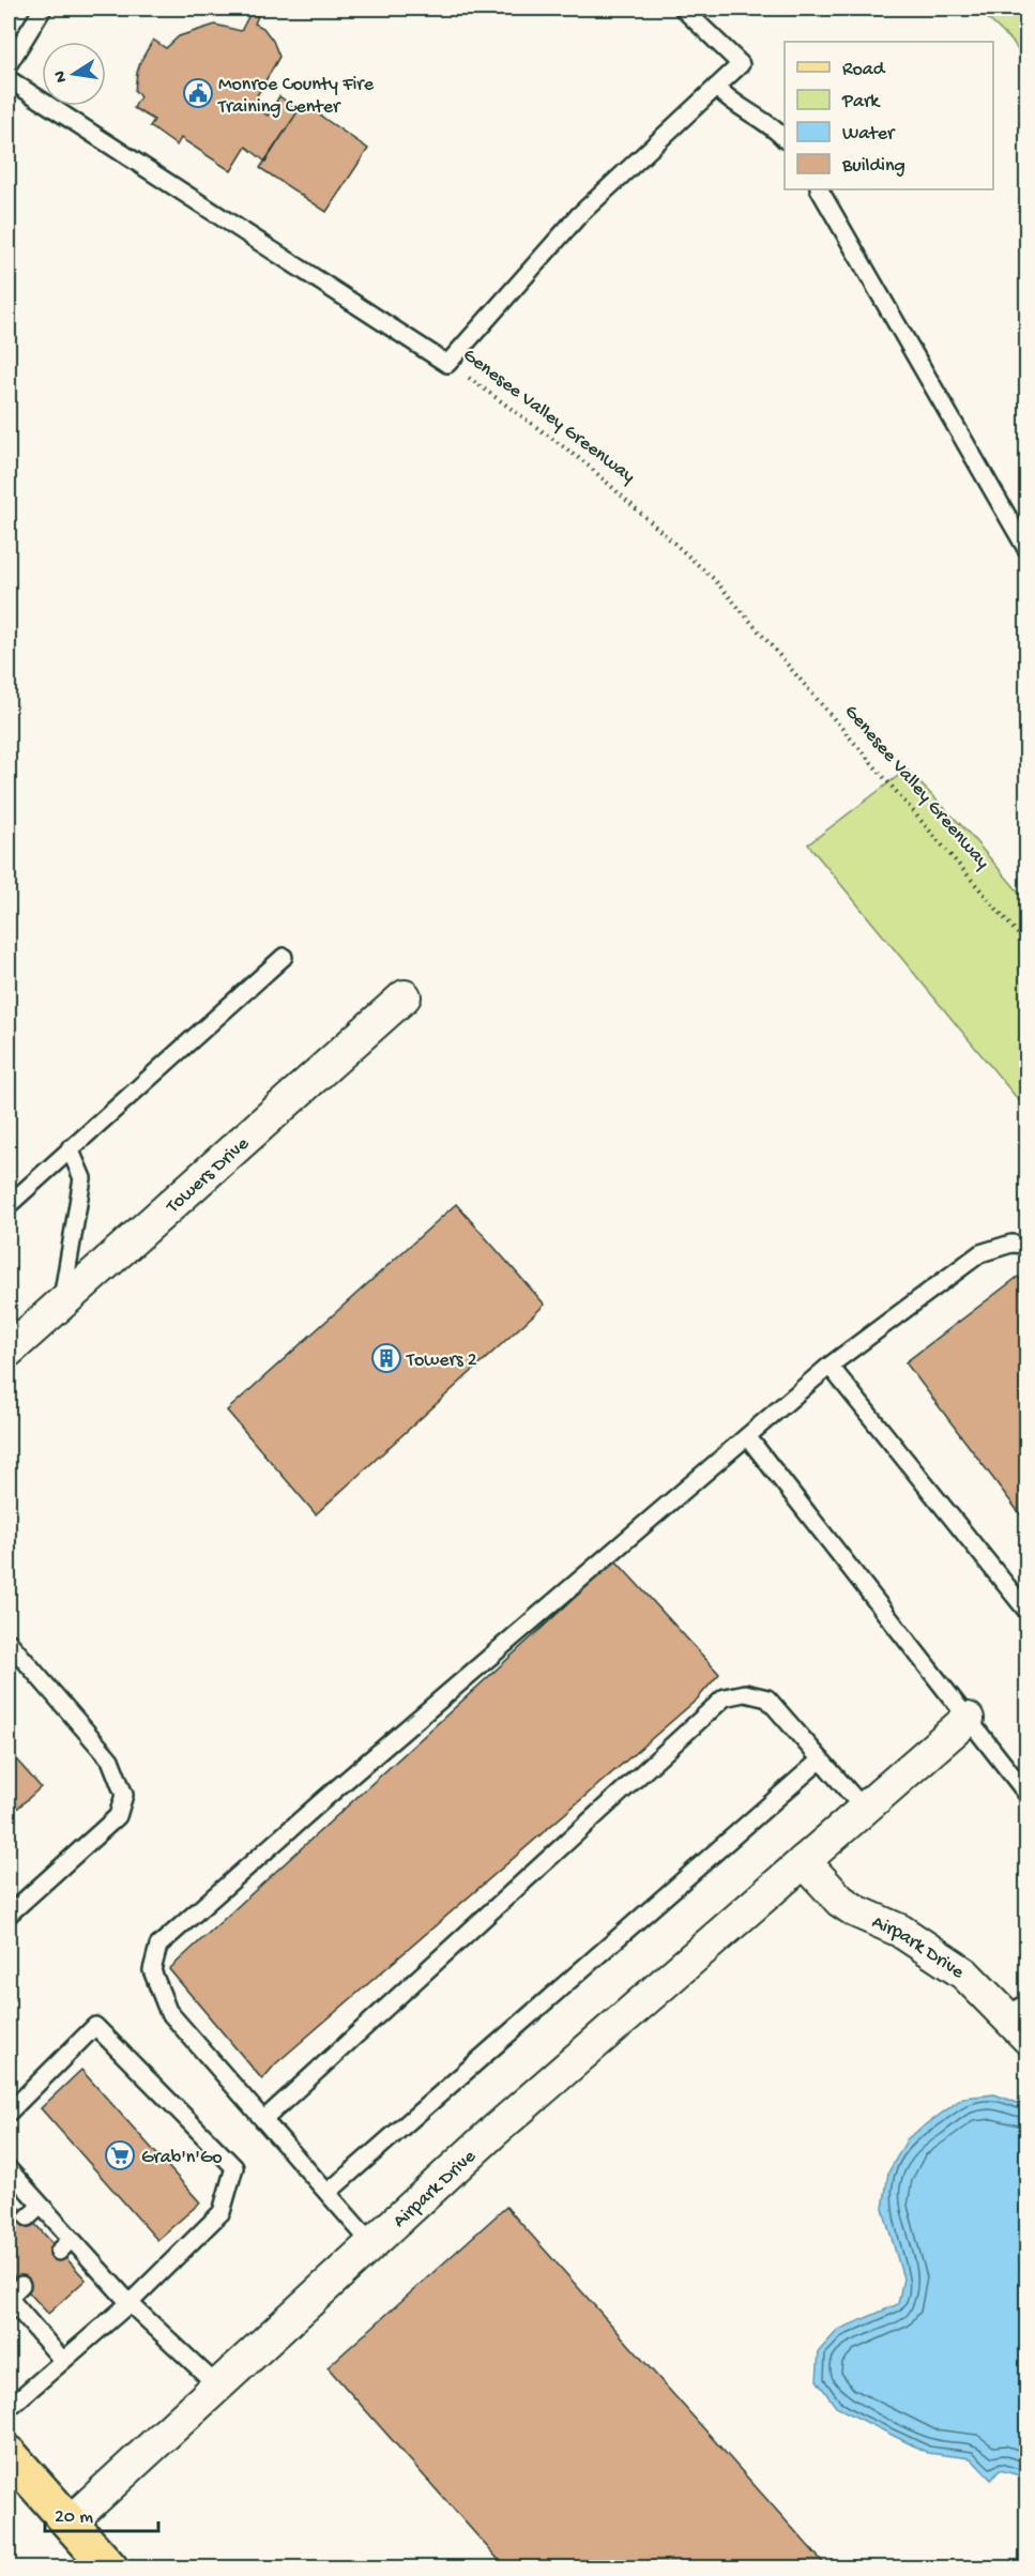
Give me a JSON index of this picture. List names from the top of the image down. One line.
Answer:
{"streets":{"street":["Towers Drive","Airpark Drive"],"lane":["Genesee Valley Greenway"]},"places":{"public building":["Monroe County Fire Training Center"],"building":["Towers 2"],"supermarket":["Grab'n'Go"]},"legend":["Road","Park","Water","Building"],"scale_bar":"20 m","north":"left"}
